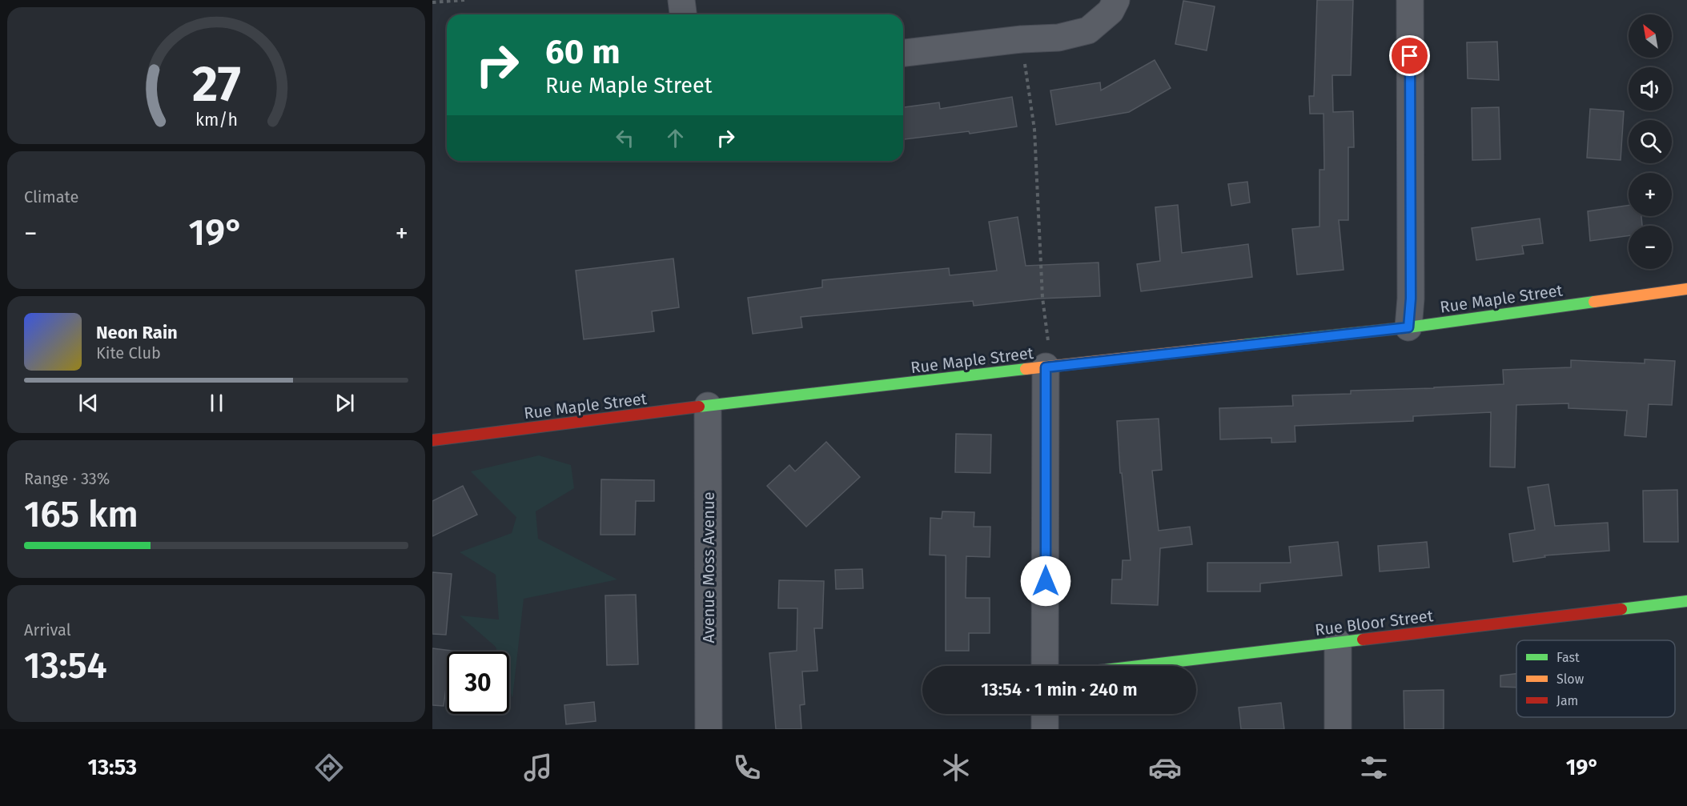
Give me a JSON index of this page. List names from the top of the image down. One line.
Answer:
{"streets":{"street":["Rue Maple Street","Avenue Moss Avenue","Rue Bloor Street"]},"crossings":[["Rue Maple Street","Avenue Moss Avenue"]],"legend":["Fast","Slow","Jam"],"north":"top left","page":{"map_buttons":["+","−"],"turn":["60 m","Rue Maple Street"],"tile":["Climate",["Range · 33%","165 km"],["Arrival","13:54"]],"heat":["−","19°","+"],"song":["Neon Rain","Kite Club"],"limit":"30","trip":"13:54 · 1 min · 240 m","tabs":["13:53","19°"],"gauge":["27","km/h"]}}
